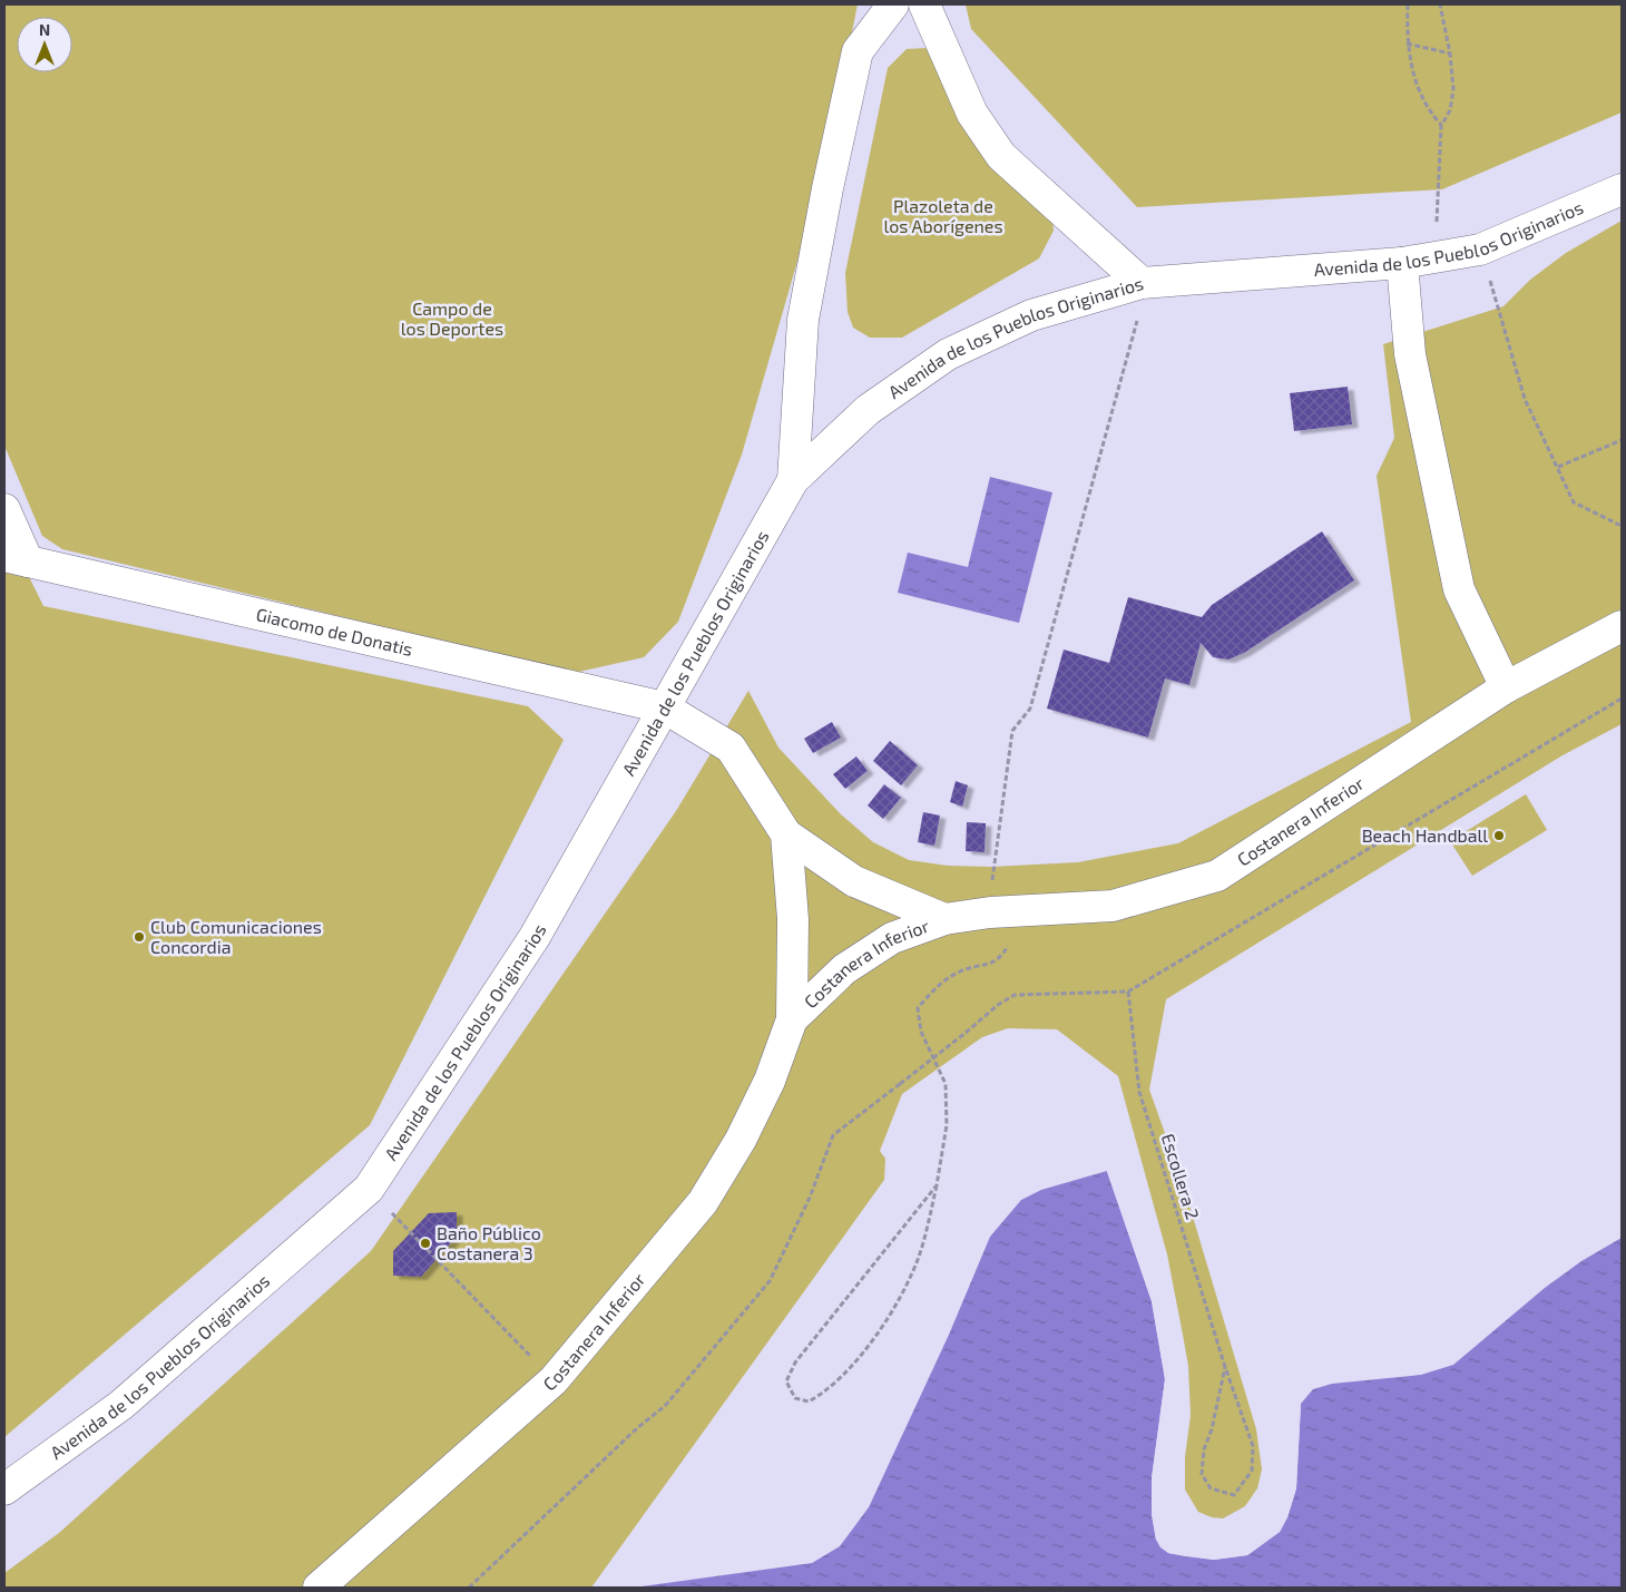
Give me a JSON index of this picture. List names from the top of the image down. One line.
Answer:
{"streets":{"street":["Avenida de los Pueblos Originarios","Giacomo de Donatis","Costanera Inferior"],"path":["Escollera 2"]},"crossings":[["Avenida de los Pueblos Originarios","Giacomo de Donatis"]],"parks":["Plazoleta de los Aborígenes","Campo de los Deportes"],"places":["Beach Handball","Club Comunicaciones Concordia","Baño Público Costanera 3"],"north":"top"}
